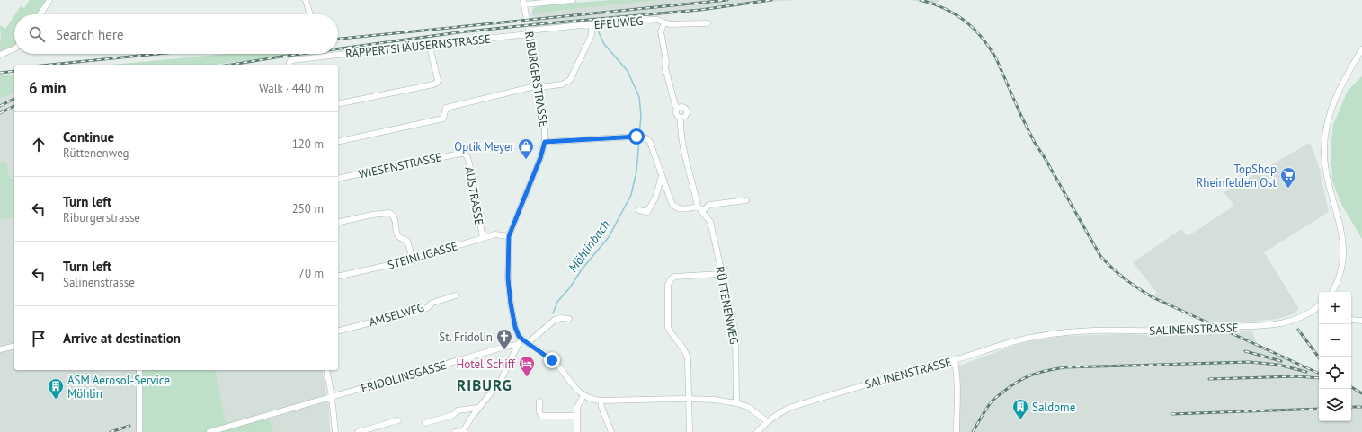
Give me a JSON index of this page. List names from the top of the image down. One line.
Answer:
{"streets":{"street":["EFEUWEG","RAPPERTSHÄUSERNSTRASSE","RIBURGERSTRASSE","WIESENSTRASSE","AUSTRASSE","STEINLIGASSE","RÜTTENENWEG","AMSELWEG","SALINENSTRASSE","FRIDOLINSGASSE"]},"crossings":[["EFEUWEG","RAPPERTSHÄUSERNSTRASSE"],["EFEUWEG","RIBURGERSTRASSE"],["RAPPERTSHÄUSERNSTRASSE","RIBURGERSTRASSE"],["RIBURGERSTRASSE","STEINLIGASSE"],["WIESENSTRASSE","AUSTRASSE"],["AUSTRASSE","STEINLIGASSE"]],"districts":["RIBURG"],"water":["Möhlinbach"],"places":{"shop":["Optik Meyer"],"supermarket":["TopShop Rheinfelden Ost"],"church":["St. Fridolin"],"hotel":["Hotel Schiff"],"building":["ASM Aerosol-Service Möhlin","Saldome"]},"page":{"search":"Search here","heading":["6 min","Walk · 440 m"],"list":[["Continue","Rüttenenweg","120 m"],["Turn left","Riburgerstrasse","250 m"],["Turn left","Salinenstrasse","70 m"],"Arrive at destination"],"map_buttons":["+","−"]}}
